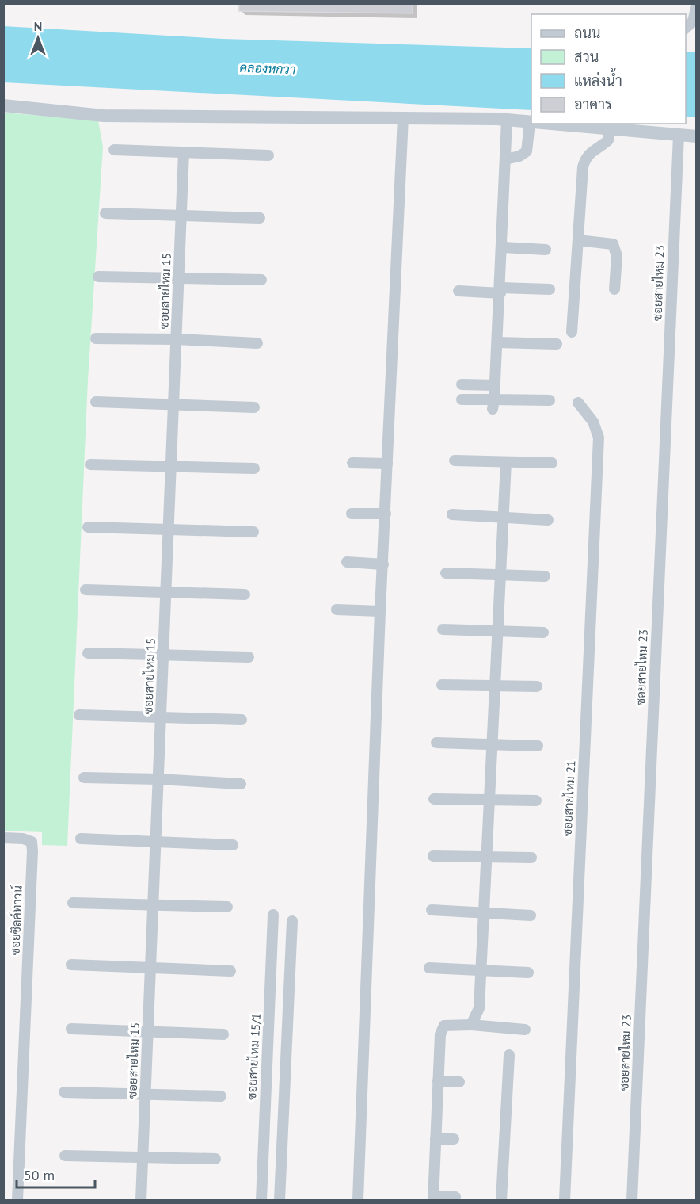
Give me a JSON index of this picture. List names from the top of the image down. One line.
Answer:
{"streets":{"street":["ซอยสายไหม 23","ซอยสายไหม 15","ซอยสายไหม 21","ซอยซิลค์ทาวน์","ซอยสายไหม 15/1"]},"water":["คลองหกวา"],"legend":["ถนน","สวน","แหล่งน้ำ","อาคาร"],"scale_bar":"50 m","north":"top"}
